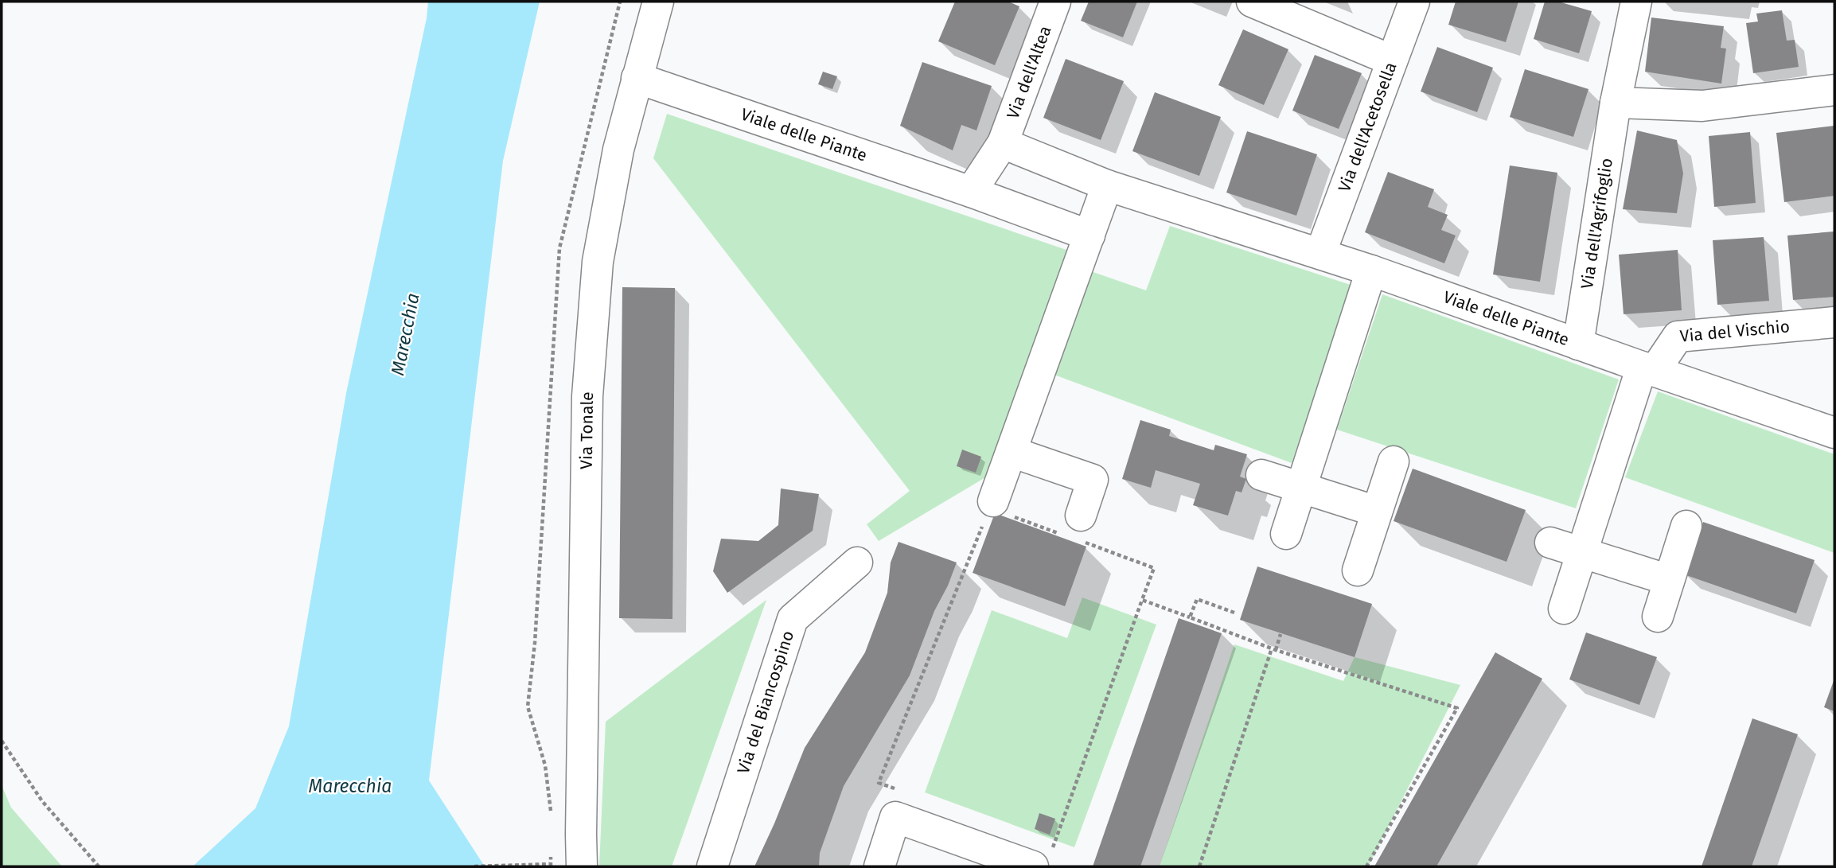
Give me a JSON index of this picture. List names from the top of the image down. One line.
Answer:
{"streets":{"street":["Via dell'Altea","Via dell'Acetosella","Viale delle Piante","Via dell'Agrifoglio","Via del Vischio","Via Tonale","Via del Biancospino"]},"crossings":[["Via dell'Altea","Viale delle Piante"],["Via dell'Acetosella","Viale delle Piante"],["Viale delle Piante","Via dell'Agrifoglio"],["Viale delle Piante","Via del Vischio"],["Viale delle Piante","Via Tonale"]],"water":["Marecchia"]}
